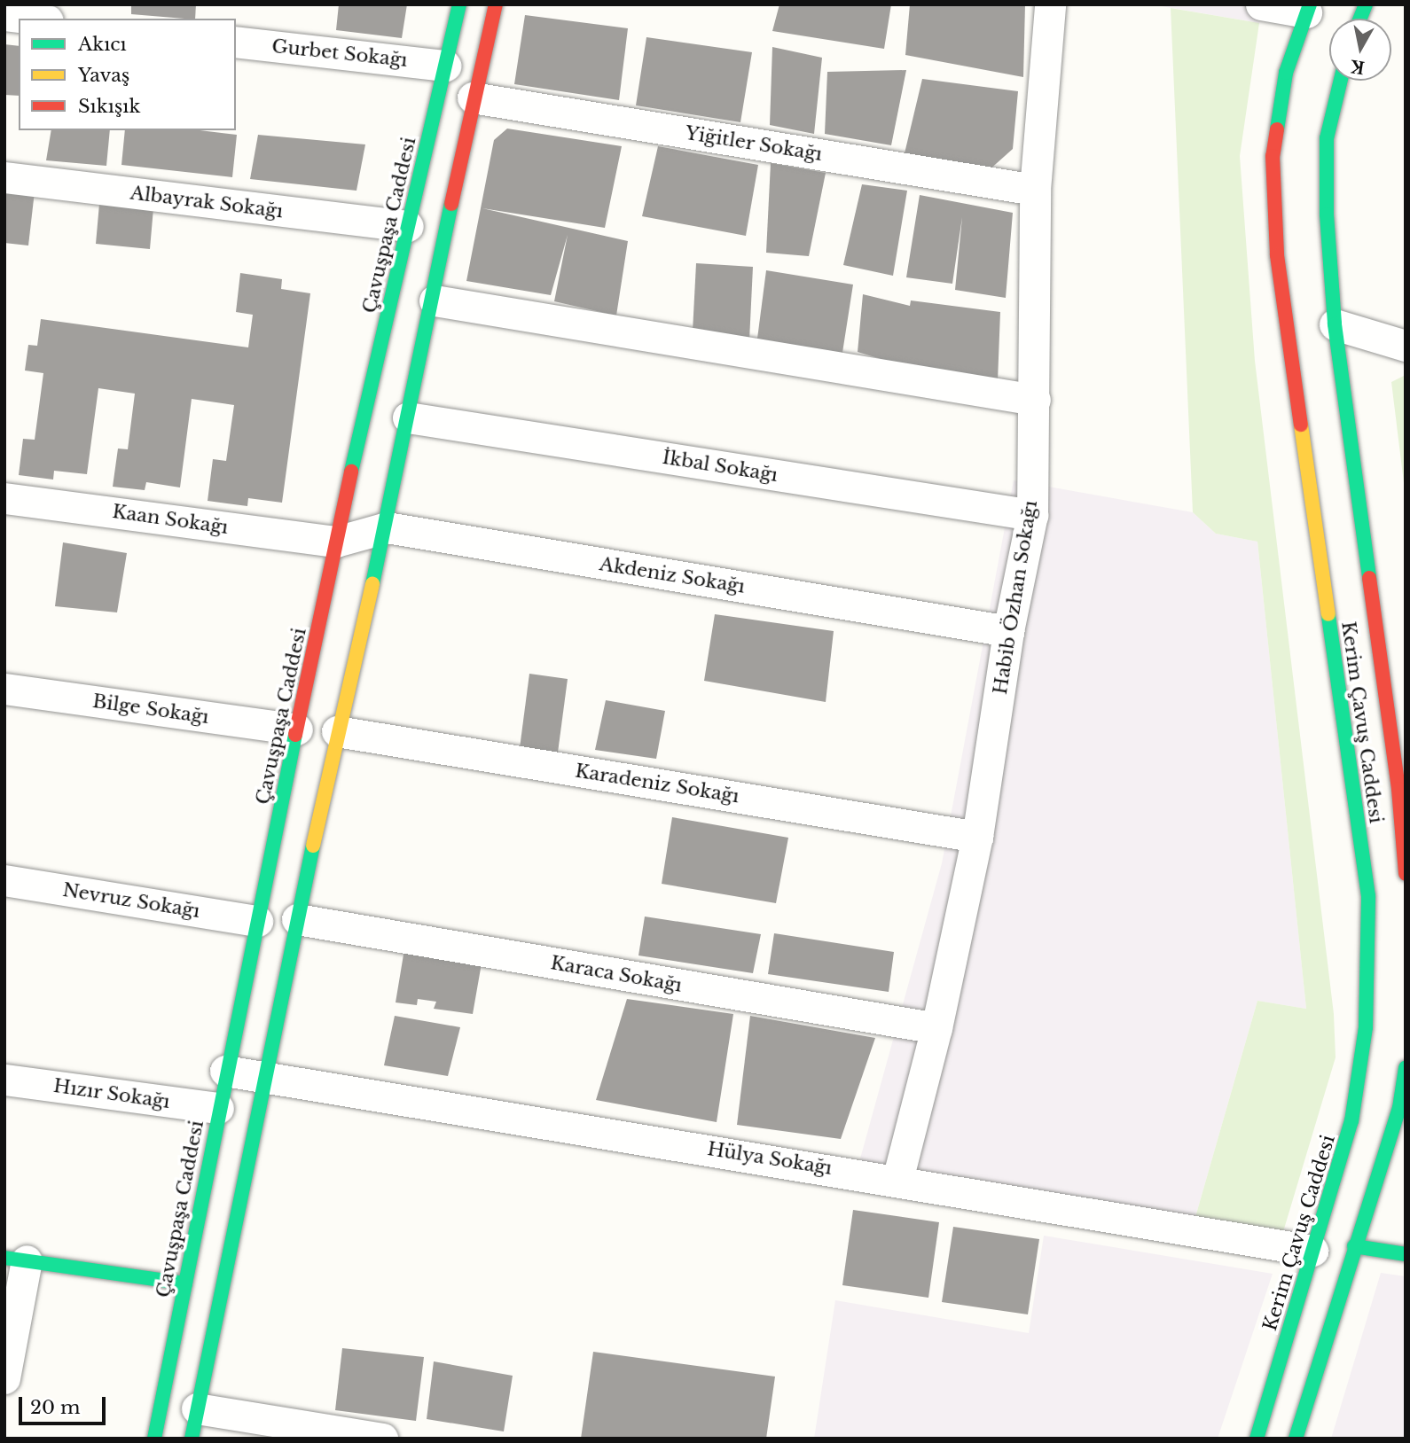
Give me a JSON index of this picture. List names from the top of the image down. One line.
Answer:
{"streets":{"street":["Gurbet Sokağı","Yiğitler Sokağı","Albayrak Sokağı","Çavuşpaşa Caddesi","İkbal Sokağı","Kaan Sokağı","Akdeniz Sokağı","Habib Özhan Sokağı","Bilge Sokağı","Kerim Çavuş Caddesi","Karadeniz Sokağı","Nevruz Sokağı","Karaca Sokağı","Hızır Sokağı","Hülya Sokağı"]},"crossings":[["Gurbet Sokağı","Çavuşpaşa Caddesi"],["Yiğitler Sokağı","Habib Özhan Sokağı"],["Albayrak Sokağı","Çavuşpaşa Caddesi"],["Çavuşpaşa Caddesi","Kaan Sokağı"],["Çavuşpaşa Caddesi","Akdeniz Sokağı"],["Çavuşpaşa Caddesi","Bilge Sokağı"],["Çavuşpaşa Caddesi","Nevruz Sokağı"],["Çavuşpaşa Caddesi","Hızır Sokağı"],["Çavuşpaşa Caddesi","Hülya Sokağı"],["İkbal Sokağı","Habib Özhan Sokağı"],["Kaan Sokağı","Akdeniz Sokağı"],["Akdeniz Sokağı","Habib Özhan Sokağı"],["Habib Özhan Sokağı","Karadeniz Sokağı"],["Habib Özhan Sokağı","Karaca Sokağı"],["Habib Özhan Sokağı","Hülya Sokağı"],["Kerim Çavuş Caddesi","Hülya Sokağı"]],"legend":["Akıcı","Yavaş","Sıkışık"],"scale_bar":"20 m","north":"bottom"}
